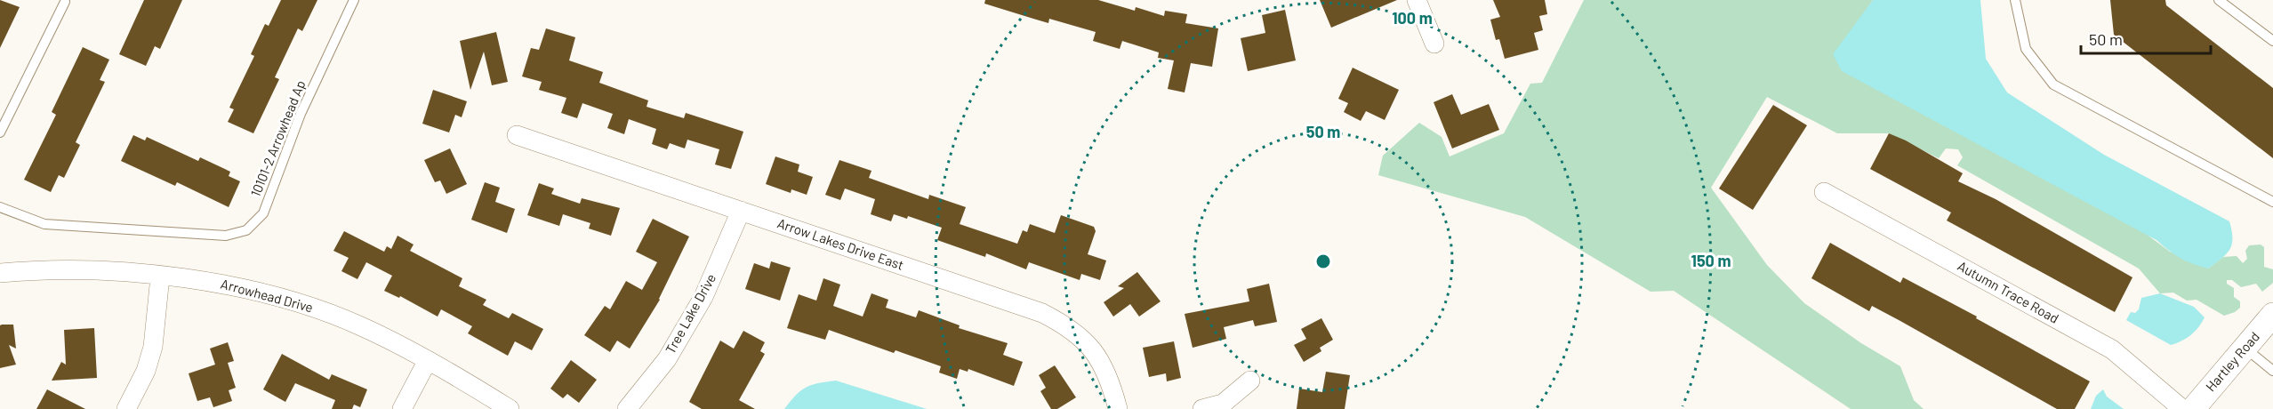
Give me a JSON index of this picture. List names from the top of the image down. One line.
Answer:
{"streets":{"street":["Arrow Lakes Drive East","Autumn Trace Road","Arrowhead Drive","Tree Lake Drive","Hartley Road"],"lane":["10101-2 Arrowhead Ap"]},"crossings":[["Arrow Lakes Drive East","Tree Lake Drive"]],"scale_bar":"50 m","rings":["100 m","50 m","150 m"]}
